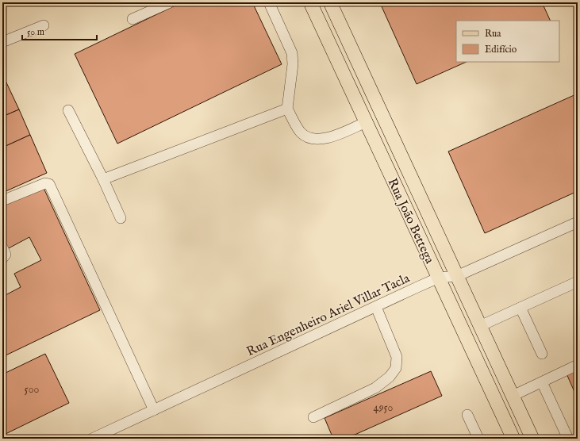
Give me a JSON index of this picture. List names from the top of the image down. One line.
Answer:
{"streets":{"main road":["Rua João Bettega"],"street":["Rua Engenheiro Ariel Villar Tacla"]},"crossings":[["Rua João Bettega","Rua Engenheiro Ariel Villar Tacla"]],"house_numbers":["500","4950"],"legend":["Rua","Edifício"],"scale_bar":"50 m"}
